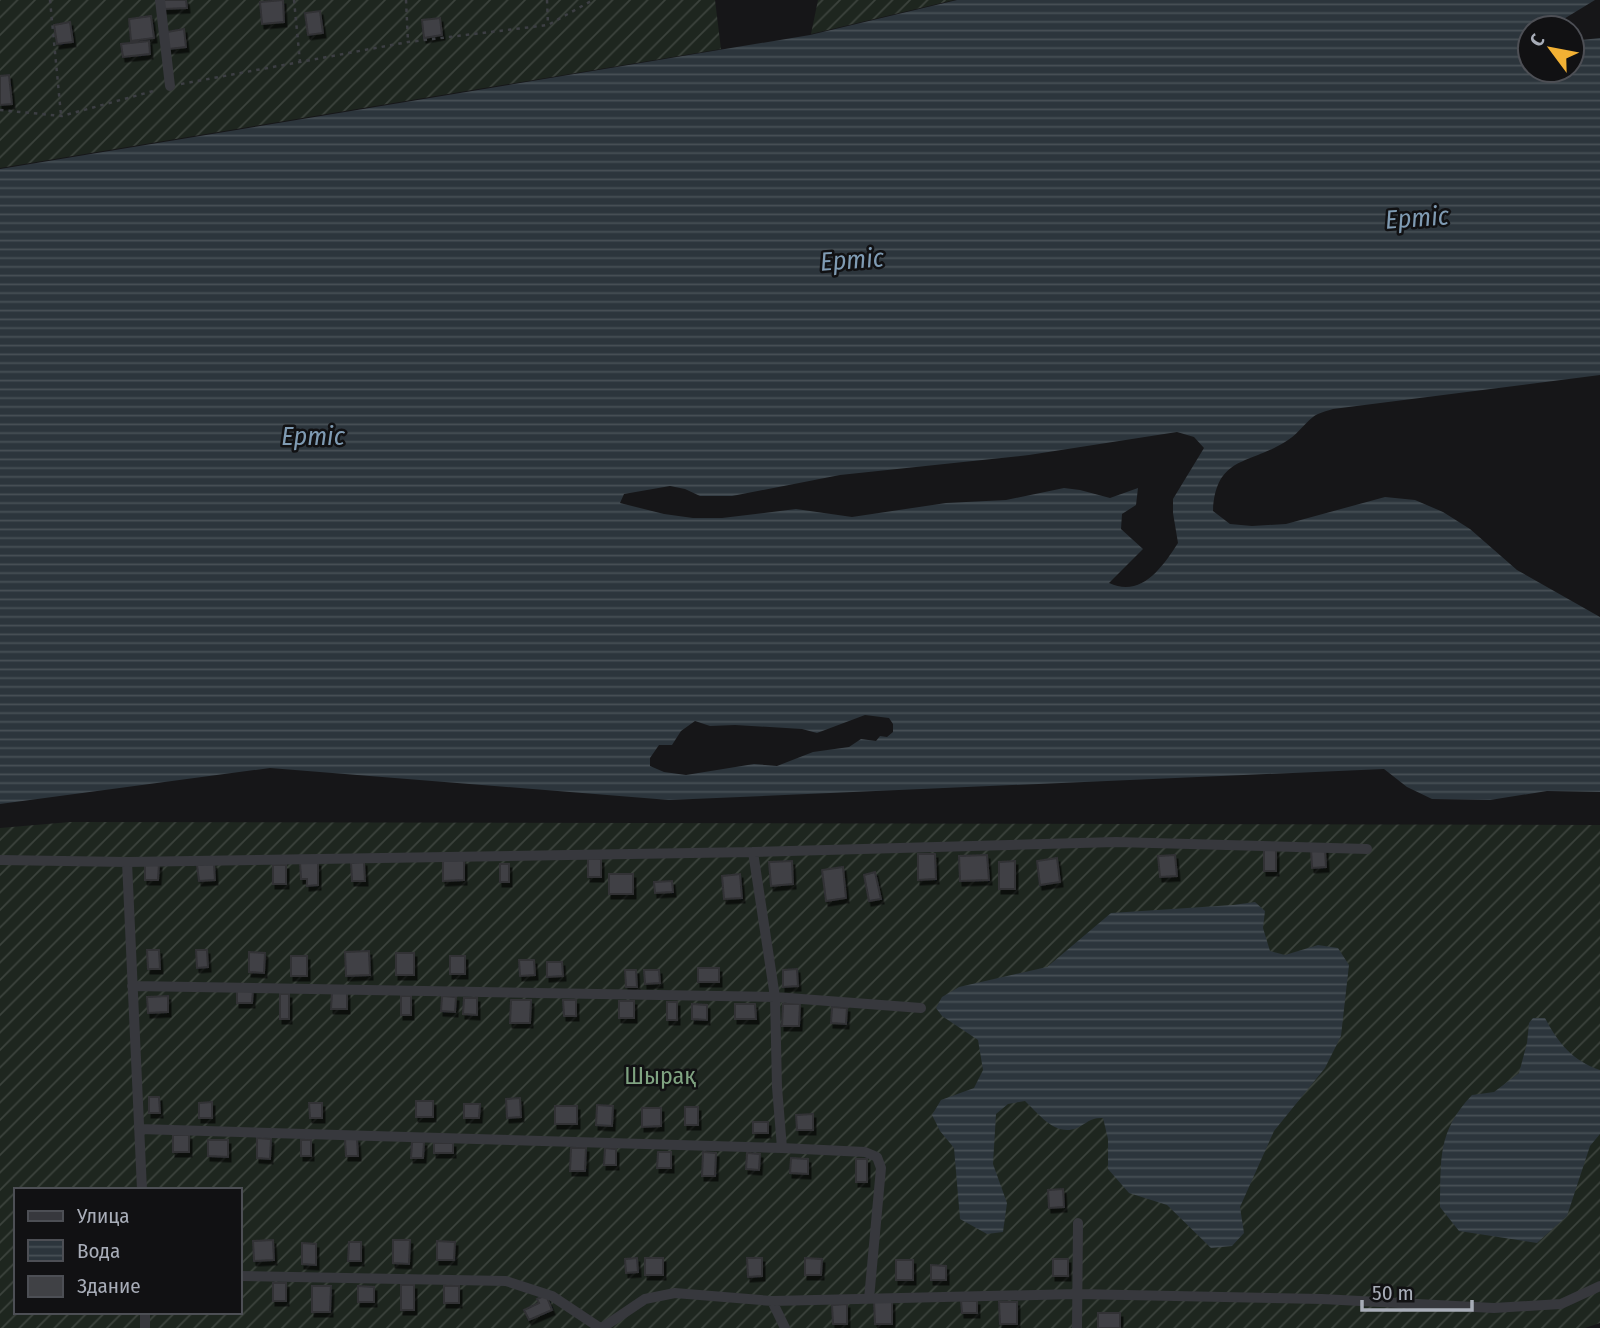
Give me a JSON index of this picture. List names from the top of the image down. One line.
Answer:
{"water":["Ертіс"],"parks":["Шырақ"],"legend":["Улица","Вода","Здание"],"scale_bar":"50 m","north":"top left"}
